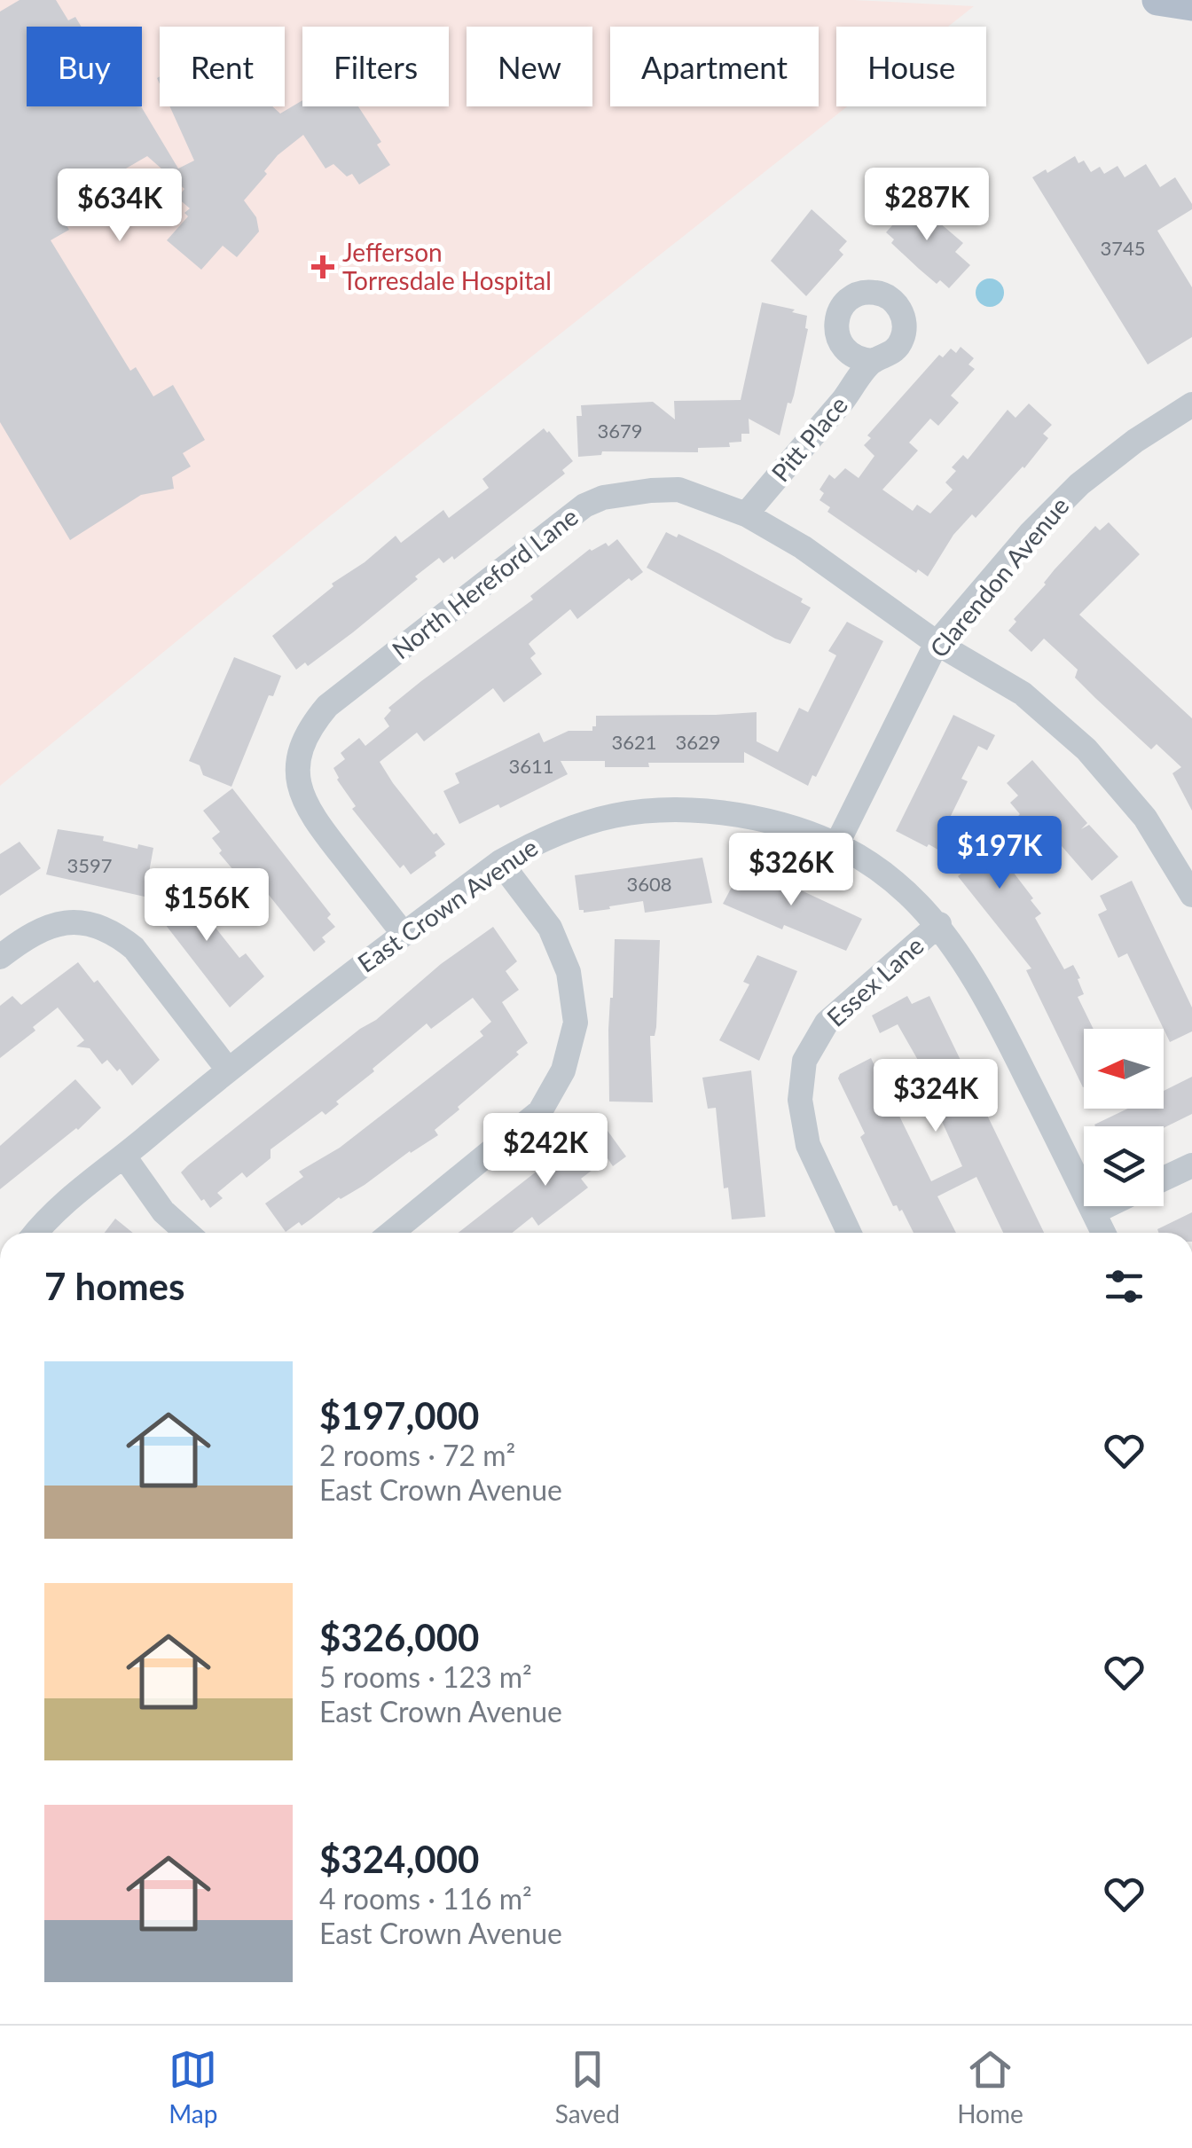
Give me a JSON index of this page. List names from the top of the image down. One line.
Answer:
{"streets":{"street":["Pitt Place","Clarendon Avenue","North Hereford Lane","East Crown Avenue","Essex Lane"]},"crossings":[["Pitt Place","North Hereford Lane"],["Clarendon Avenue","North Hereford Lane"],["Clarendon Avenue","East Crown Avenue"],["North Hereford Lane","East Crown Avenue"],["East Crown Avenue","Essex Lane"]],"places":{"health":["Jefferson Torresdale Hospital"]},"house_numbers":["3745","3679","3621","3629","3611","3597","3608"],"north":"left","page":{"chip":["Buy","Rent","Filters","New","Apartment","House"],"price":["$287K","$634K","$197K","$326K","$156K","$324K","$242K"],"heading":"7 homes","list":[{"name":"$197,000","note":"2 rooms · 72 m² · East Crown Avenue"},{"name":"$326,000","note":"5 rooms · 123 m² · East Crown Avenue"},{"name":"$324,000","note":"4 rooms · 116 m² · East Crown Avenue"}],"tabs":["Map","Saved","Home"]}}
